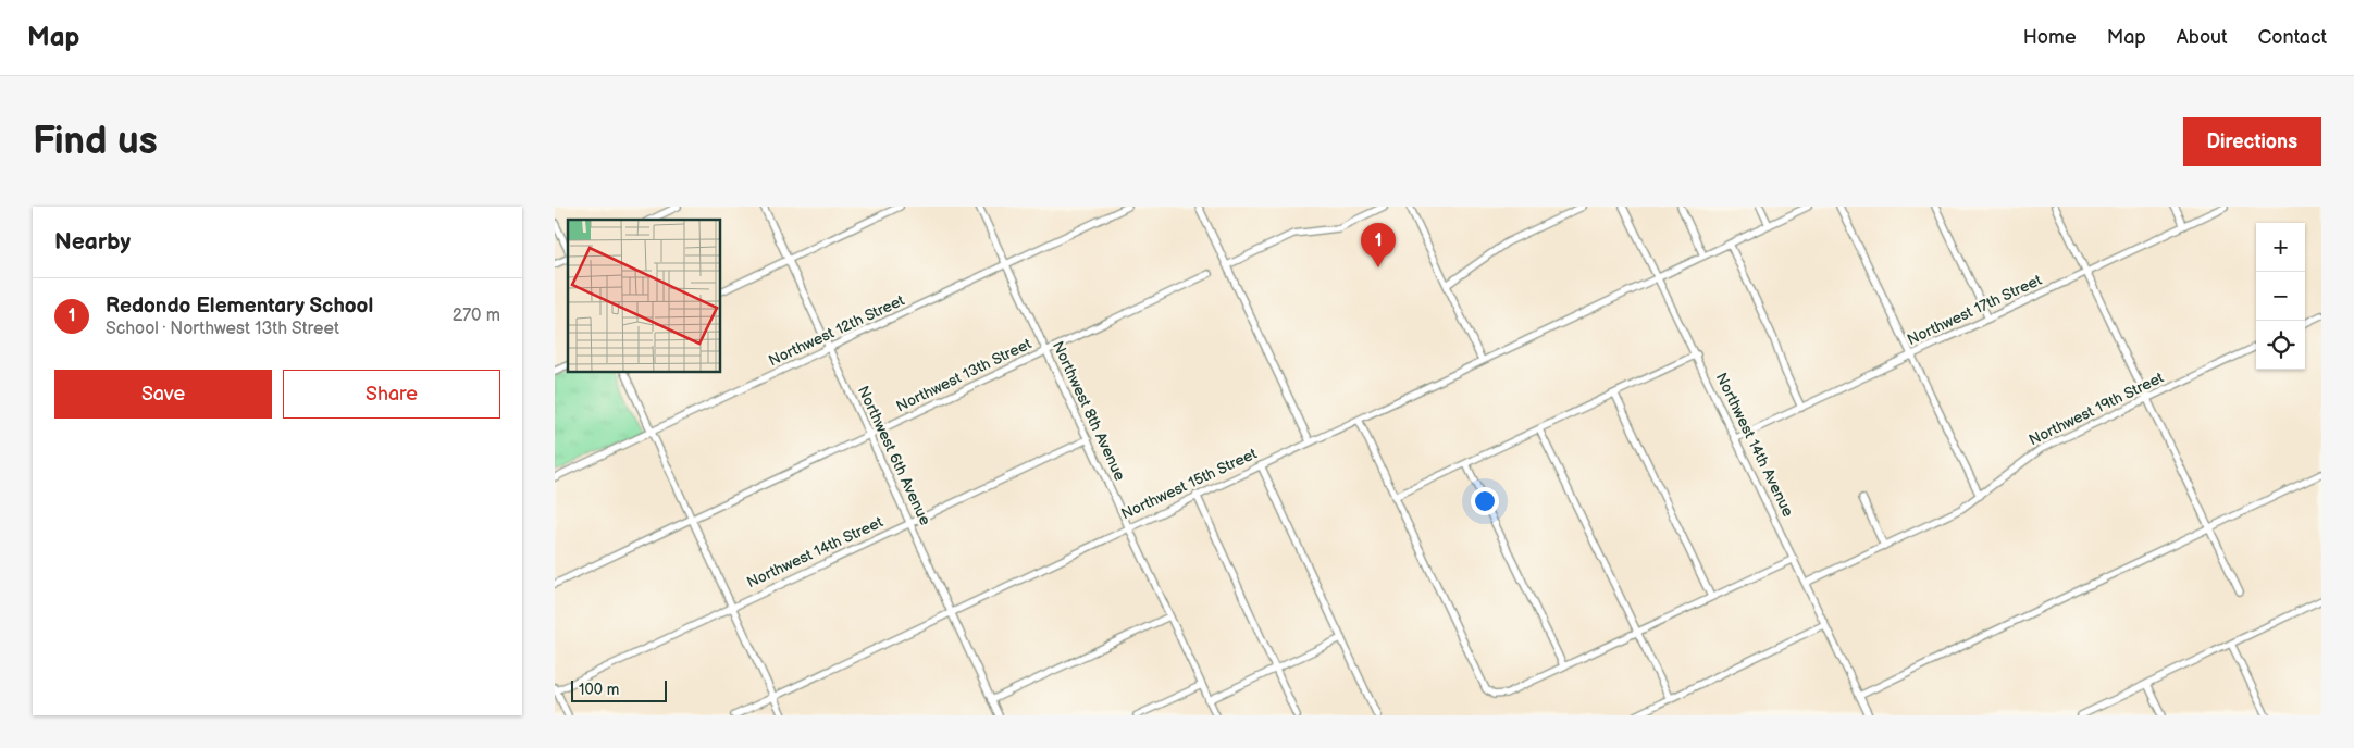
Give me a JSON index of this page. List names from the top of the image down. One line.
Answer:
{"streets":{"street":["Northwest 17th Street","Northwest 12th Street","Northwest 13th Street","Northwest 19th Street","Northwest 8th Avenue","Northwest 14th Avenue","Northwest 6th Avenue","Northwest 15th Street","Northwest 14th Street"]},"crossings":[["Northwest 17th Street","Northwest 14th Avenue"],["Northwest 12th Street","Northwest 8th Avenue"],["Northwest 12th Street","Northwest 6th Avenue"],["Northwest 13th Street","Northwest 8th Avenue"],["Northwest 13th Street","Northwest 6th Avenue"],["Northwest 19th Street","Northwest 14th Avenue"],["Northwest 8th Avenue","Northwest 15th Street"],["Northwest 8th Avenue","Northwest 14th Street"],["Northwest 14th Avenue","Northwest 15th Street"],["Northwest 6th Avenue","Northwest 15th Street"],["Northwest 6th Avenue","Northwest 14th Street"]],"scale_bar":"100 m","page":{"header":"Map","nav":["Home","Map","About","Contact"],"buttons":["Directions",["Save","Share"]],"title":"Find us","heading":"Nearby","map_buttons":["+","−"],"pins":"1","list":[{"mark":"1","name":"Redondo Elementary School","note":"School · Northwest 13th Street","value":"270 m"}],"scale":"100 m"}}
